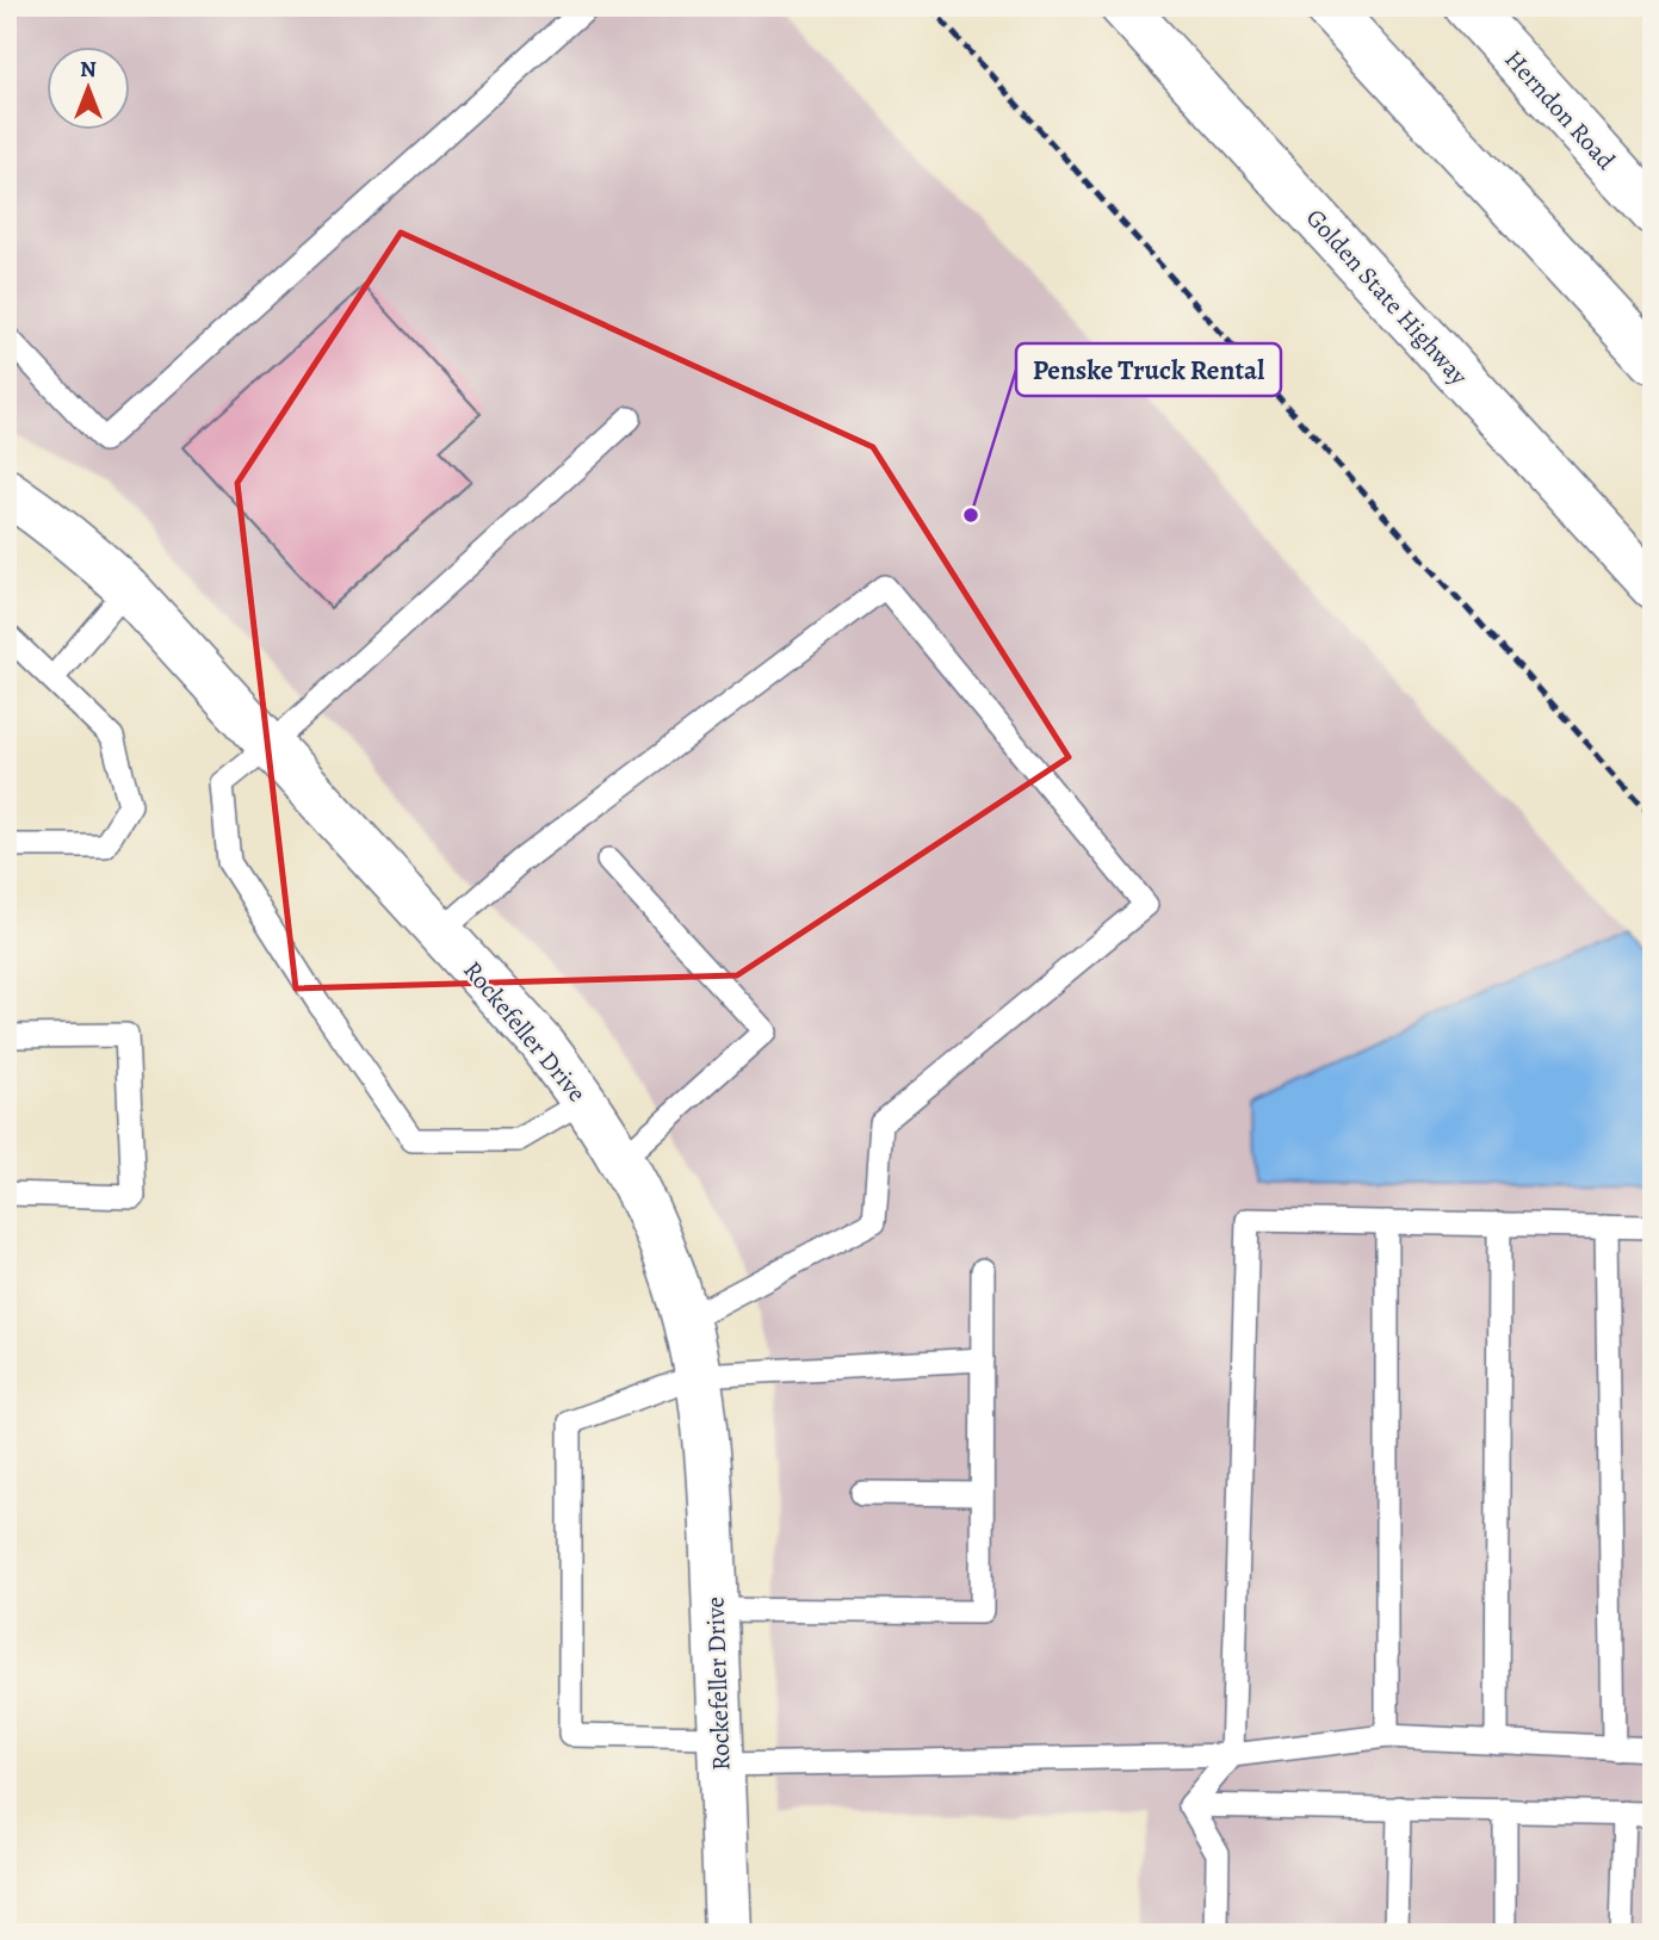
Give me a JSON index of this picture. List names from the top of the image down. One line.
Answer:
{"streets":{"main road":["Herndon Road","Golden State Highway","Rockefeller Drive"]},"places":["Penske Truck Rental"],"north":"top"}
